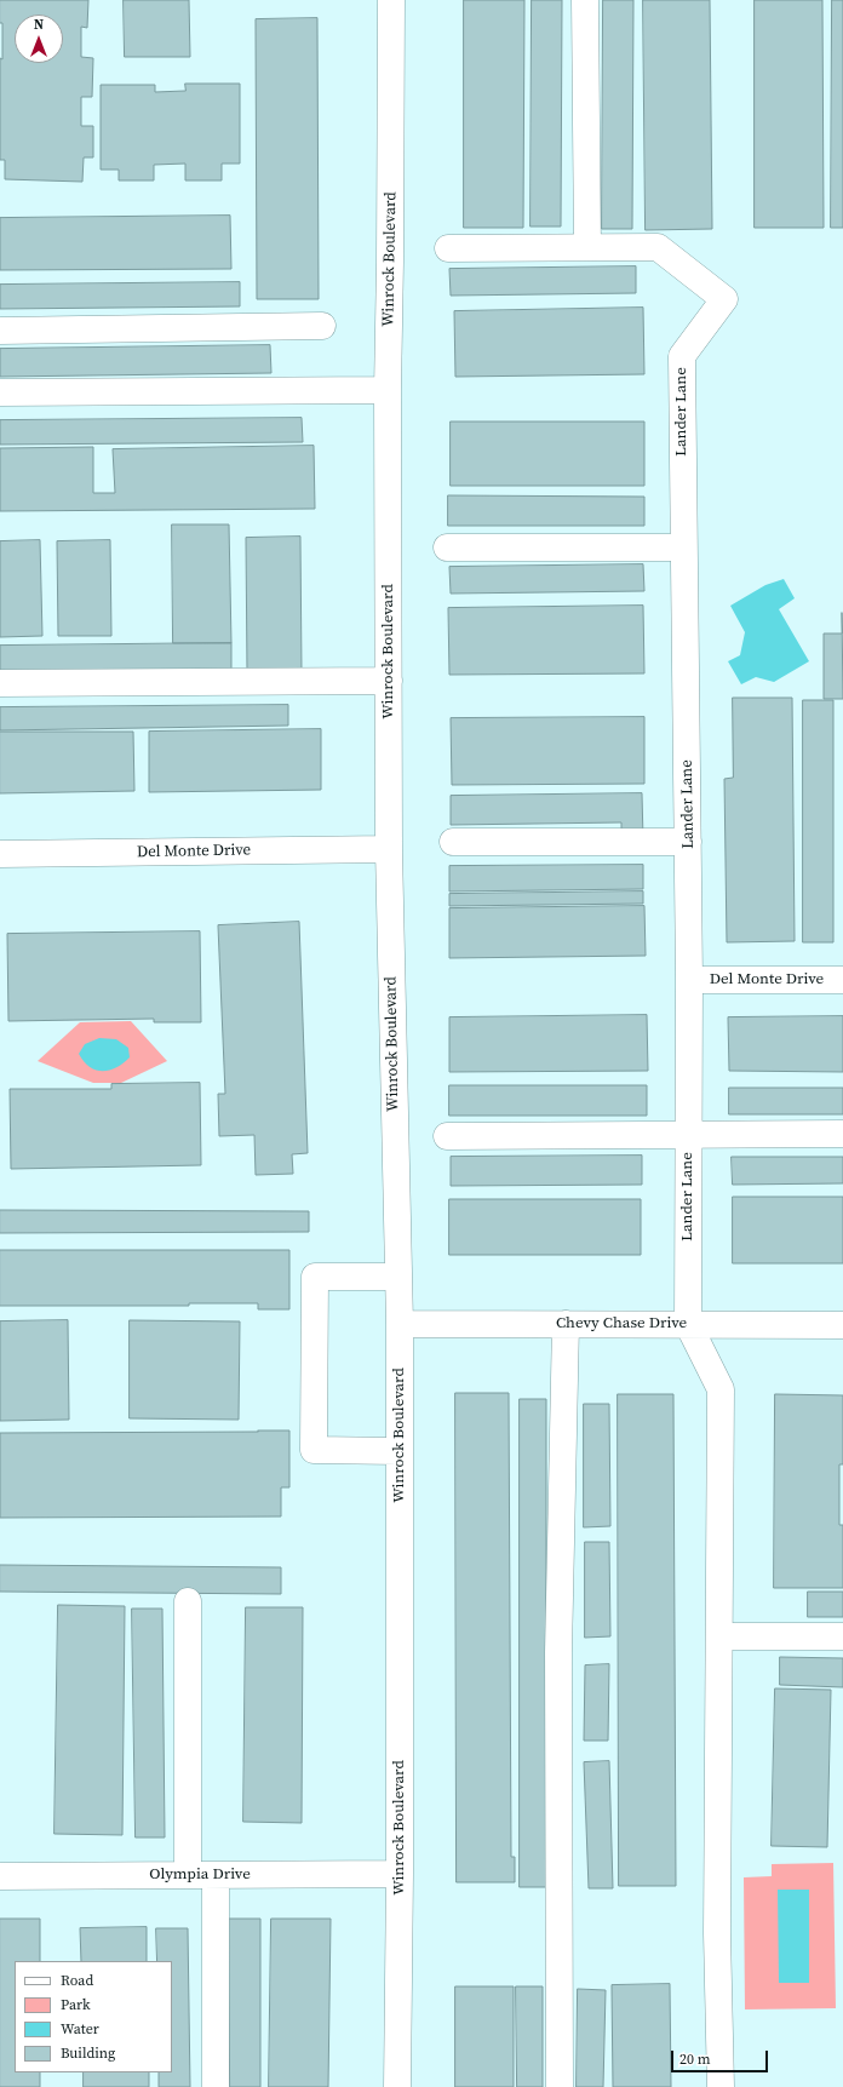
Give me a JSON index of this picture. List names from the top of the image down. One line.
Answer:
{"streets":{"street":["Winrock Boulevard","Lander Lane","Del Monte Drive","Chevy Chase Drive","Olympia Drive"]},"crossings":[["Winrock Boulevard","Del Monte Drive"],["Winrock Boulevard","Chevy Chase Drive"],["Winrock Boulevard","Olympia Drive"],["Lander Lane","Del Monte Drive"],["Lander Lane","Chevy Chase Drive"]],"legend":["Road","Park","Water","Building"],"scale_bar":"20 m","north":"top"}
